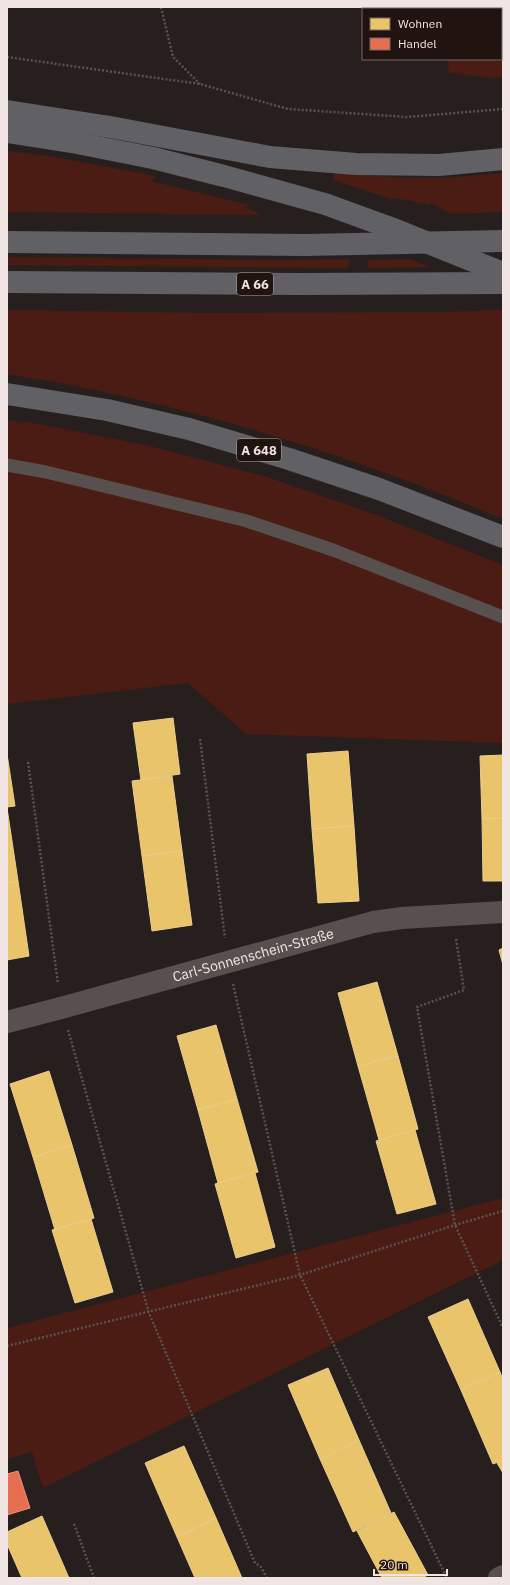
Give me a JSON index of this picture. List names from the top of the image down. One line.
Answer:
{"streets":{"highway":["A 66","A 648"],"street":["Carl-Sonnenschein-Straße"]},"legend":["Wohnen","Handel"],"scale_bar":"20 m"}
